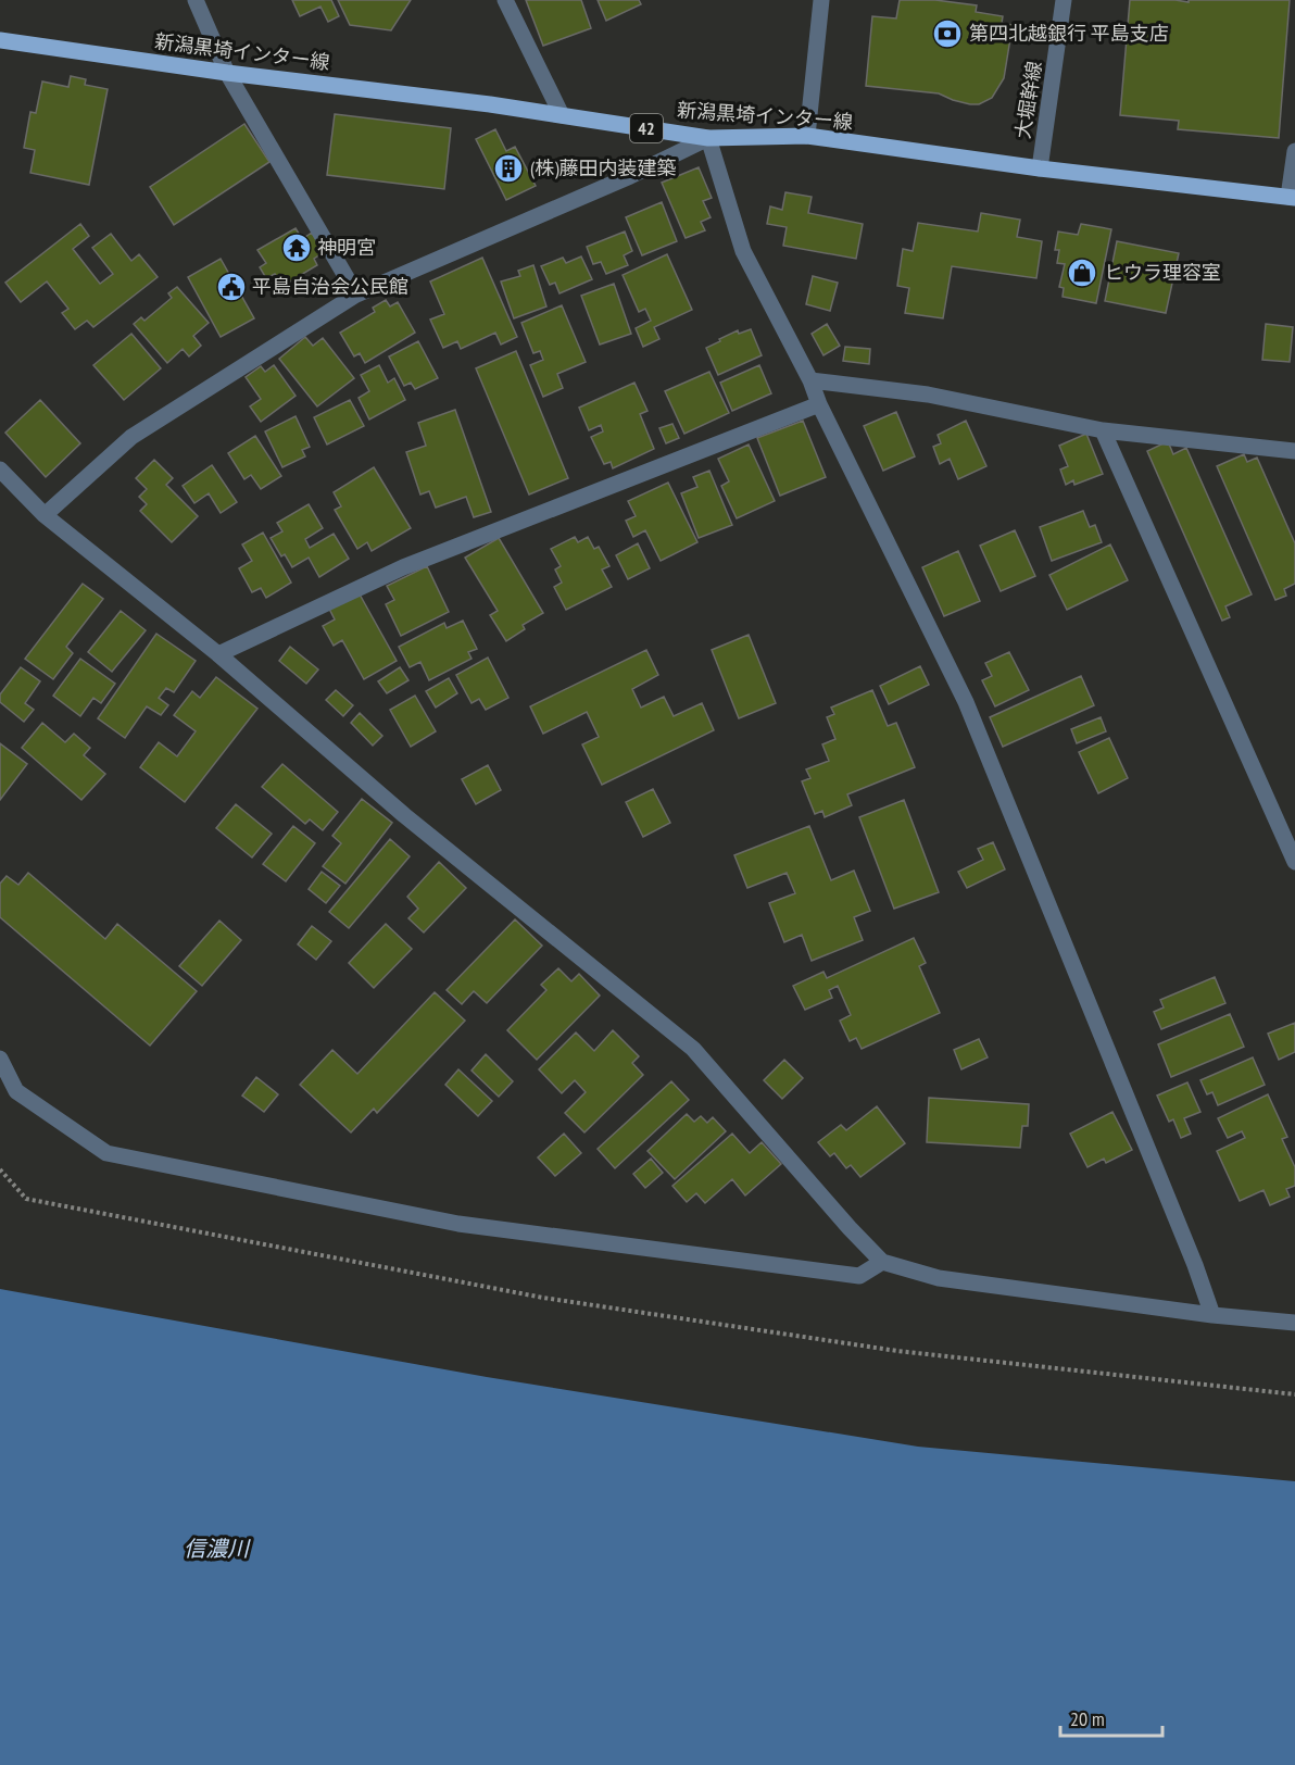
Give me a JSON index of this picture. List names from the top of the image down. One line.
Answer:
{"streets":{"main road":["新潟黒埼インター線","42"],"street":["大堀幹線"]},"crossings":[["新潟黒埼インター線","大堀幹線"]],"water":["信濃川"],"places":{"bank":["第四北越銀行 平島支店"],"building":["(株)藤田内装建築"],"temple":["神明宮"],"shop":["ヒウラ理容室"],"public building":["平島自治会公民館"]},"scale_bar":"20 m"}
